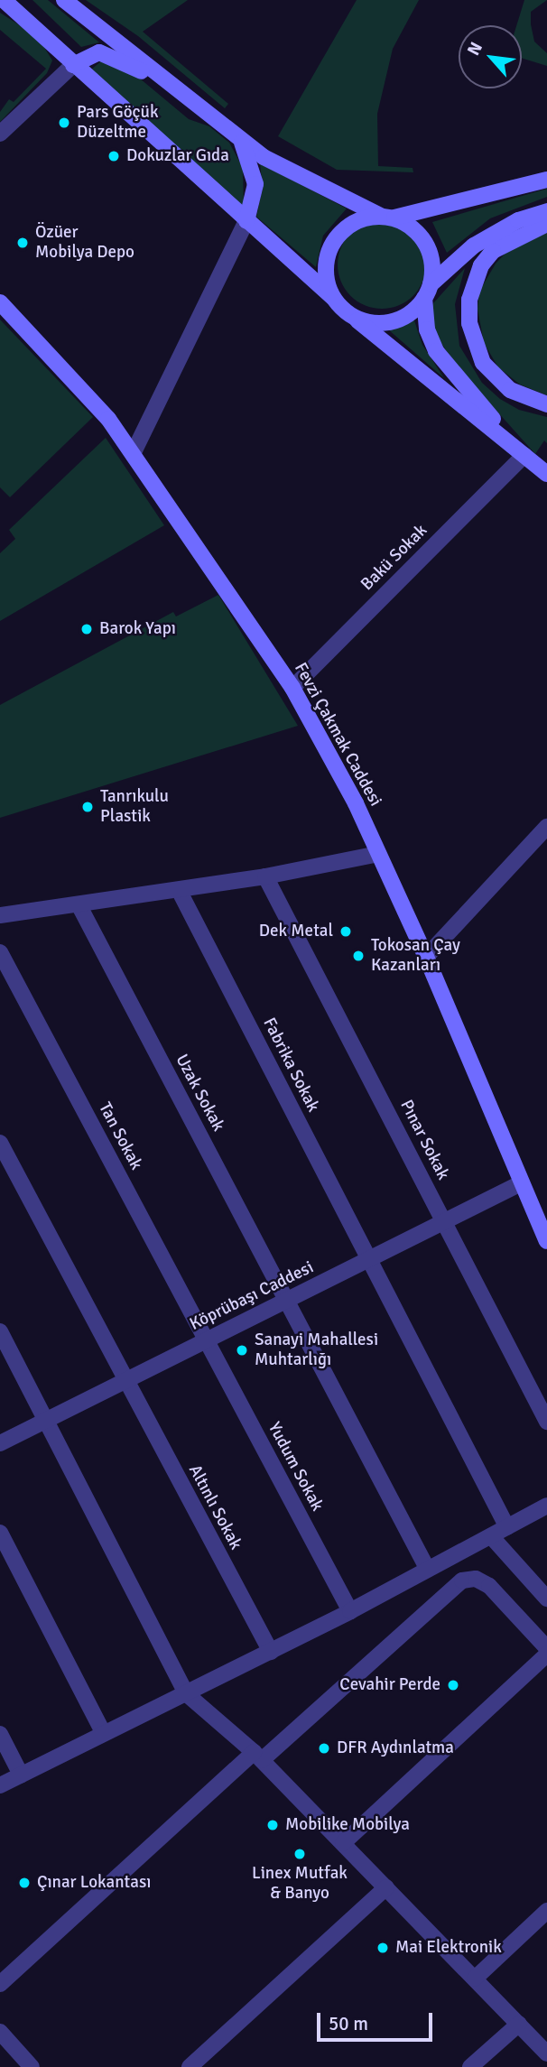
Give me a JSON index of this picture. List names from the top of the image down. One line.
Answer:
{"streets":{"main road":["Fevzi Çakmak Caddesi"],"street":["Bakü Sokak","Fabrika Sokak","Uzak Sokak","Tan Sokak","Pınar Sokak","Köprübaşı Caddesi","Yudum Sokak","Altınlı Sokak"]},"crossings":[["Bakü Sokak","Fevzi Çakmak Caddesi"],["Fevzi Çakmak Caddesi","Köprübaşı Caddesi"],["Fabrika Sokak","Köprübaşı Caddesi"],["Uzak Sokak","Köprübaşı Caddesi"],["Tan Sokak","Köprübaşı Caddesi"],["Tan Sokak","Yudum Sokak"],["Pınar Sokak","Köprübaşı Caddesi"],["Köprübaşı Caddesi","Yudum Sokak"],["Köprübaşı Caddesi","Altınlı Sokak"]],"places":["Pars Göçük Düzeltme","Dokuzlar Gıda","Özüer Mobilya Depo","Barok Yapı","Tanrıkulu Plastik","Dek Metal","Tokosan Çay Kazanları","Sanayi Mahallesi Muhtarlığı","Cevahir Perde","DFR Aydınlatma","Mobilike Mobilya","Linex Mutfak & Banyo","Çınar Lokantası","Mai Elektronik"],"scale_bar":"50 m","north":"top left"}
